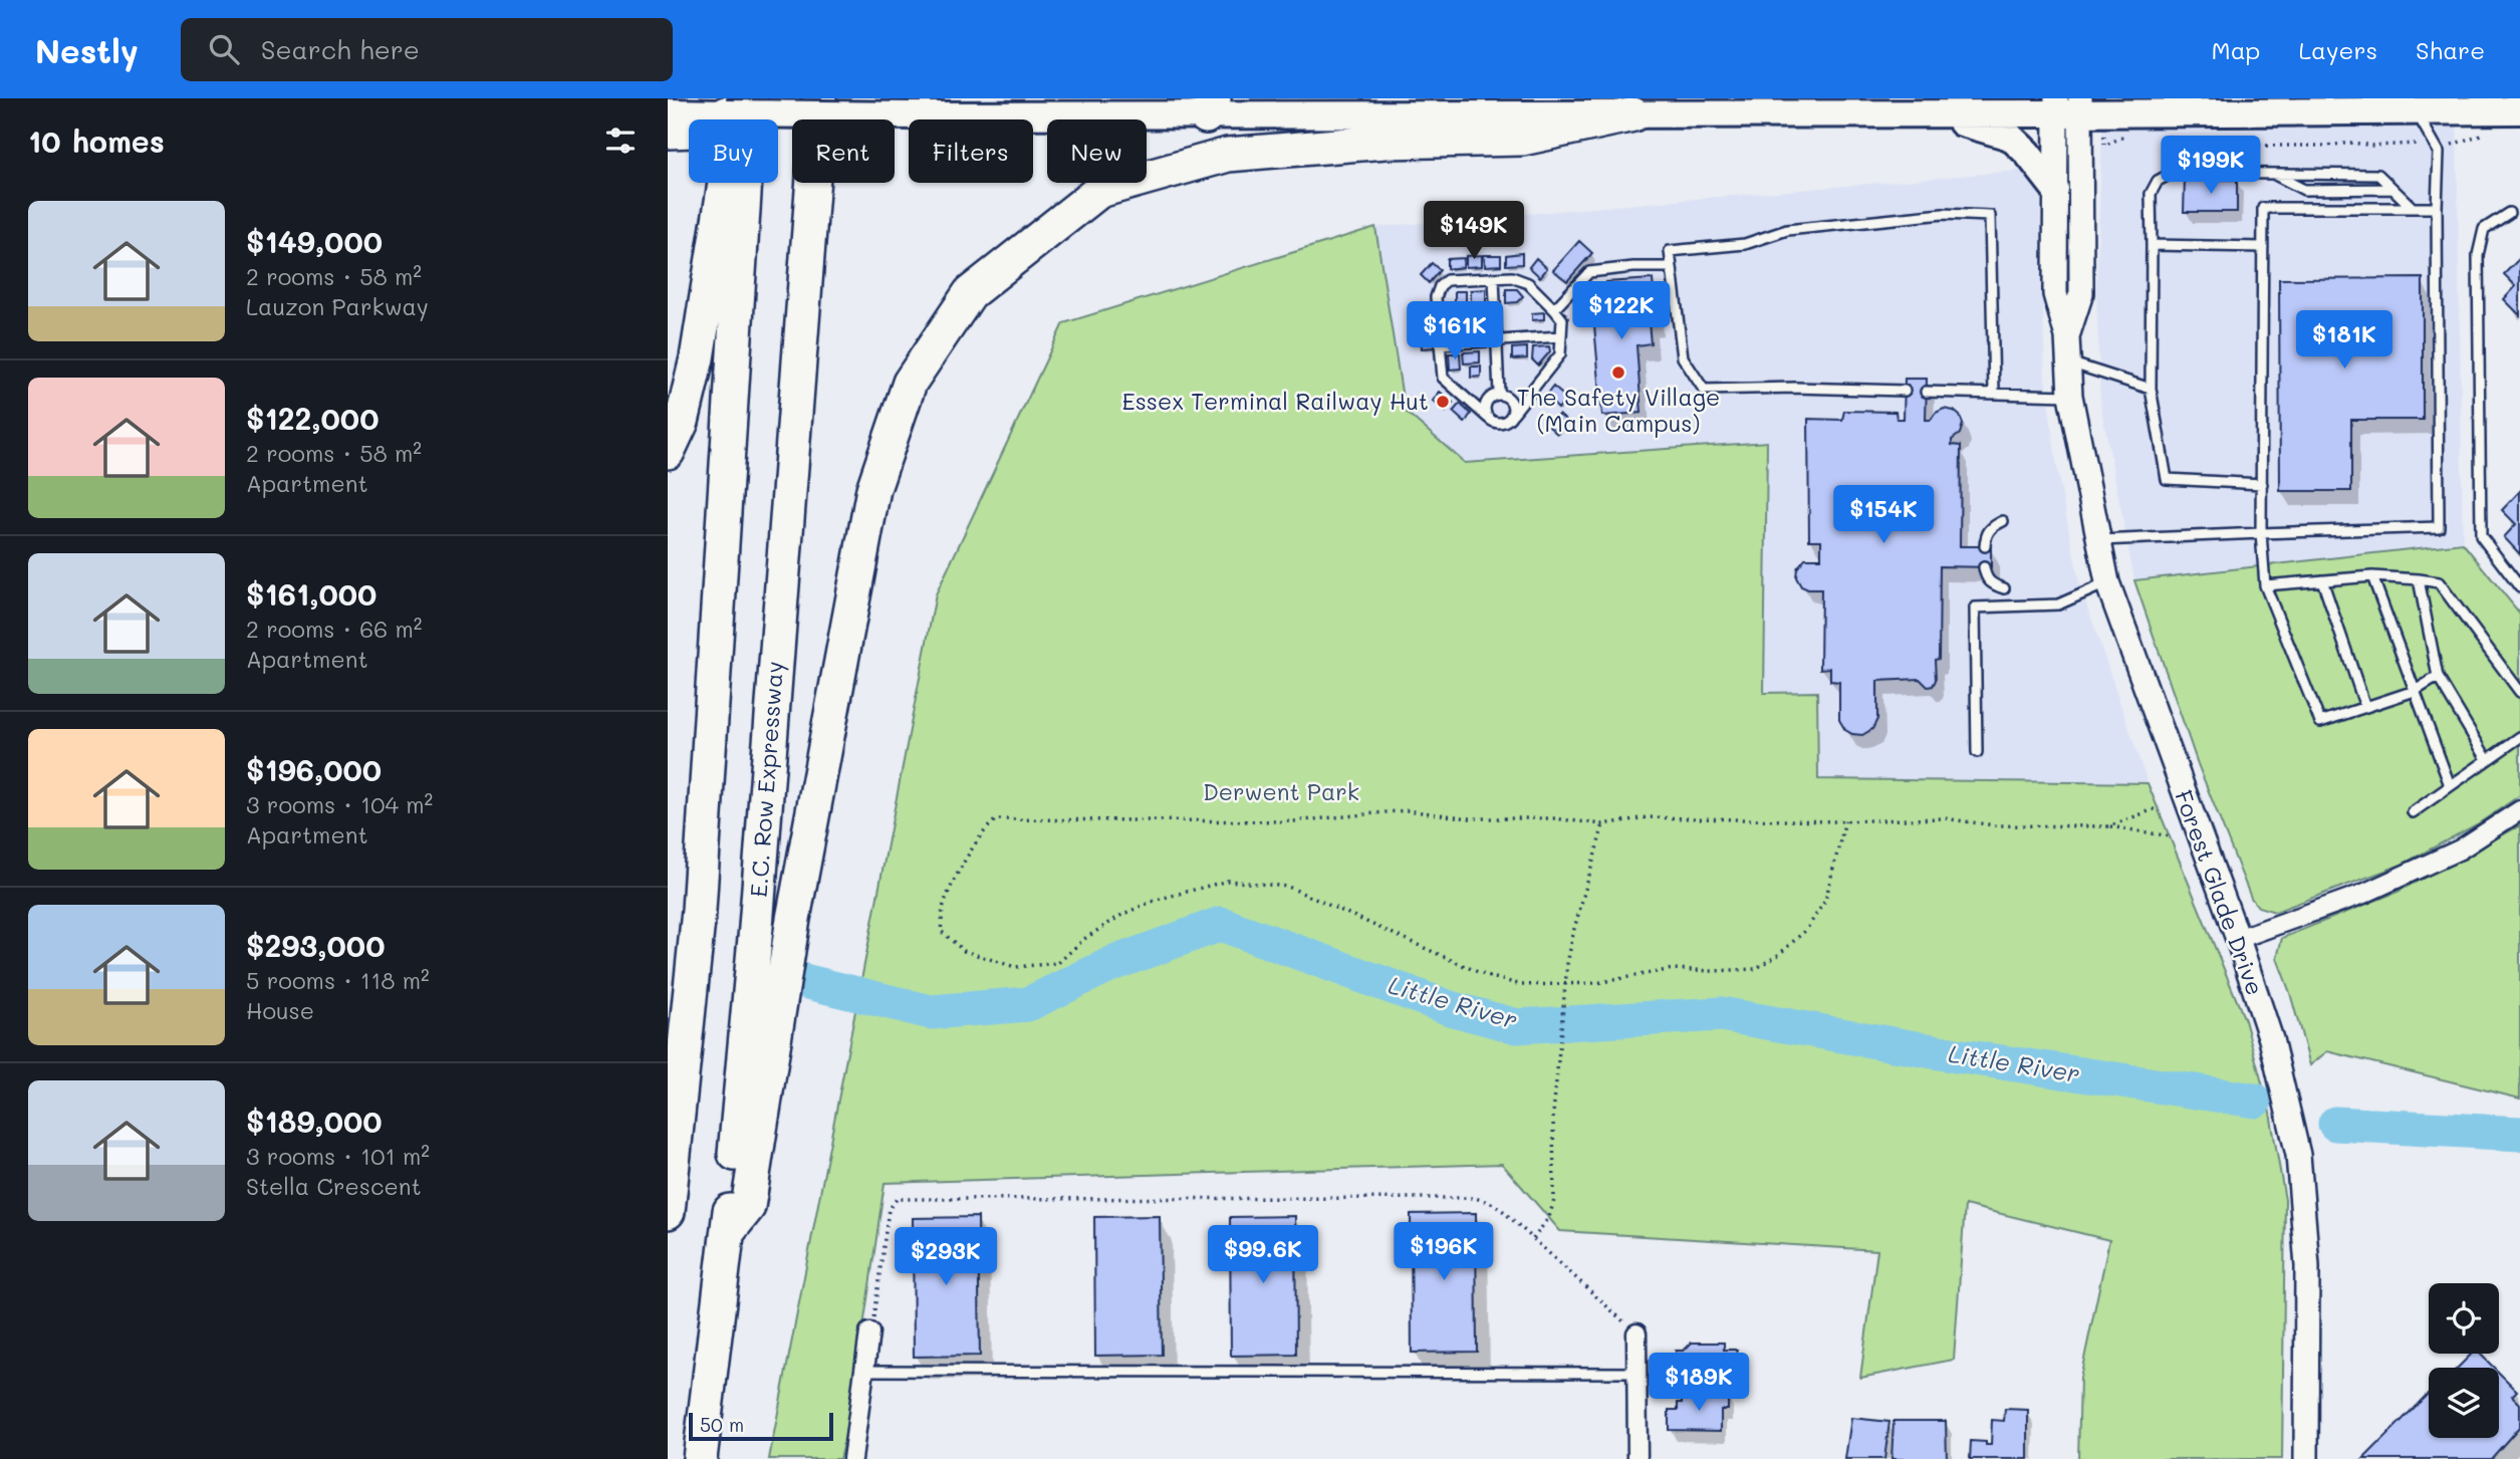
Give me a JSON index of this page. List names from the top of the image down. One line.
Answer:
{"streets":{"highway":["E.C. Row Expressway"],"street":["Forest Glade Drive"]},"water":["Little River"],"parks":["Derwent Park"],"places":["The Safety Village (Main Campus)","Essex Terminal Railway Hut"],"scale_bar":"50 m","page":{"header":"Nestly","search":"Search here","nav":["Map","Layers","Share"],"heading":"10 homes","chip":["Buy","Rent","Filters","New"],"price":["$199K","$149K","$122K","$161K","$181K","$154K","$196K","$99.6K","$293K","$189K"],"list":[{"name":"$149,000","note":"2 rooms · 58 m² · Lauzon Parkway"},{"name":"$122,000","note":"2 rooms · 58 m² · Apartment"},{"name":"$161,000","note":"2 rooms · 66 m² · Apartment"},{"name":"$196,000","note":"3 rooms · 104 m² · Apartment"},{"name":"$293,000","note":"5 rooms · 118 m² · House"},{"name":"$189,000","note":"3 rooms · 101 m² · Stella Crescent"}],"scale":"50 m"}}
